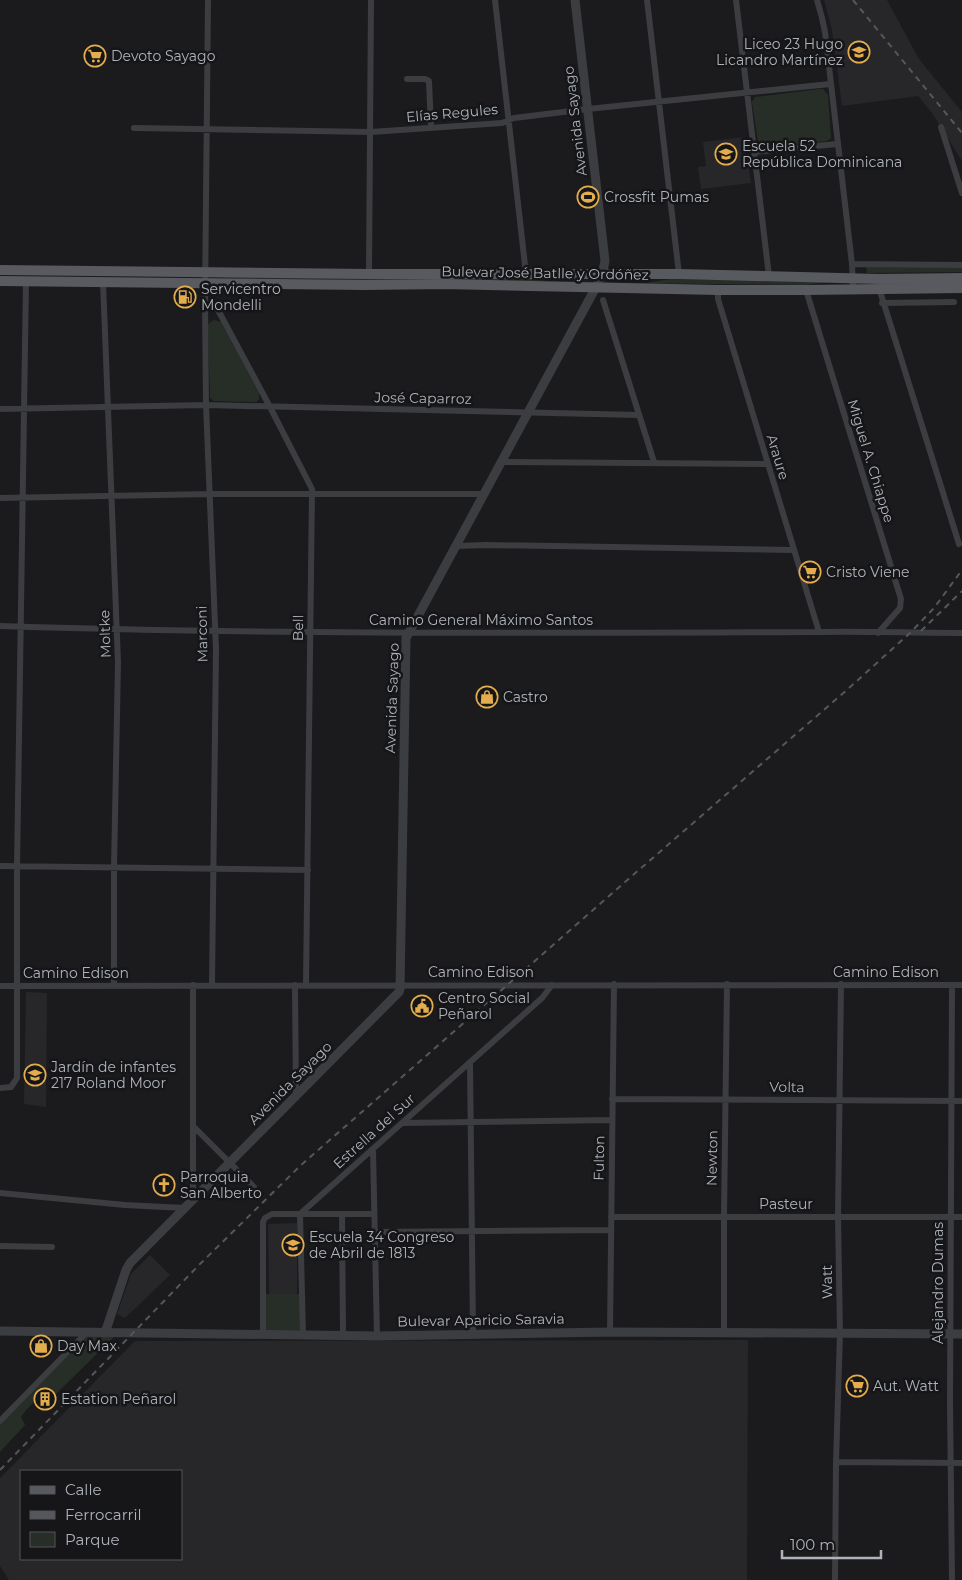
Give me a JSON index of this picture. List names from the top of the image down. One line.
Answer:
{"streets":{"main road":["Bulevar José Batlle y Ordóñez"],"street":["Elías Regules","Avenida Sayago","José Caparroz","Araure","Miguel A. Chiappe","Camino General Máximo Santos","Bell","Moltke","Marconi","Camino Edison","Volta","Estrella del Sur","Fulton","Newton","Pasteur","Watt","Alejandro Dumas","Bulevar Aparicio Saravia"]},"crossings":[["Elías Regules","Avenida Sayago"],["Avenida Sayago","Bulevar José Batlle y Ordóñez"],["Avenida Sayago","José Caparroz"],["Avenida Sayago","Camino General Máximo Santos"],["Avenida Sayago","Camino Edison"],["Avenida Sayago","Bulevar Aparicio Saravia"],["Bulevar José Batlle y Ordóñez","Araure"],["Bulevar José Batlle y Ordóñez","Miguel A. Chiappe"],["Bulevar José Batlle y Ordóñez","Moltke"],["Bulevar José Batlle y Ordóñez","Marconi"],["José Caparroz","Bell"],["José Caparroz","Moltke"],["José Caparroz","Marconi"],["Araure","Camino General Máximo Santos"],["Miguel A. Chiappe","Camino General Máximo Santos"],["Camino General Máximo Santos","Bell"],["Camino General Máximo Santos","Moltke"],["Camino General Máximo Santos","Marconi"],["Bell","Marconi"],["Bell","Camino Edison"],["Moltke","Camino Edison"],["Marconi","Camino Edison"],["Camino Edison","Estrella del Sur"],["Camino Edison","Fulton"],["Camino Edison","Newton"],["Camino Edison","Watt"],["Camino Edison","Alejandro Dumas"],["Volta","Fulton"],["Volta","Newton"],["Volta","Watt"],["Volta","Alejandro Dumas"],["Fulton","Pasteur"],["Fulton","Bulevar Aparicio Saravia"],["Newton","Pasteur"],["Newton","Bulevar Aparicio Saravia"],["Pasteur","Watt"],["Pasteur","Alejandro Dumas"],["Watt","Bulevar Aparicio Saravia"],["Alejandro Dumas","Bulevar Aparicio Saravia"]],"places":{"school or university":["Liceo 23 Hugo Licandro Martínez","Escuela 52 República Dominicana","Jardín de infantes 217 Roland Moor","Escuela 34 Congreso de Abril de 1813"],"supermarket":["Devoto Sayago","Cristo Viene","Aut. Watt"],"sports":["Crossfit Pumas"],"fuel station":["Servicentro Mondelli"],"shop":["Castro","Day Max"],"public building":["Centro Social Peñarol"],"church":["Parroquia San Alberto"],"building":["Estation Peñarol"]},"legend":["Calle","Ferrocarril","Parque"],"scale_bar":"100 m"}
